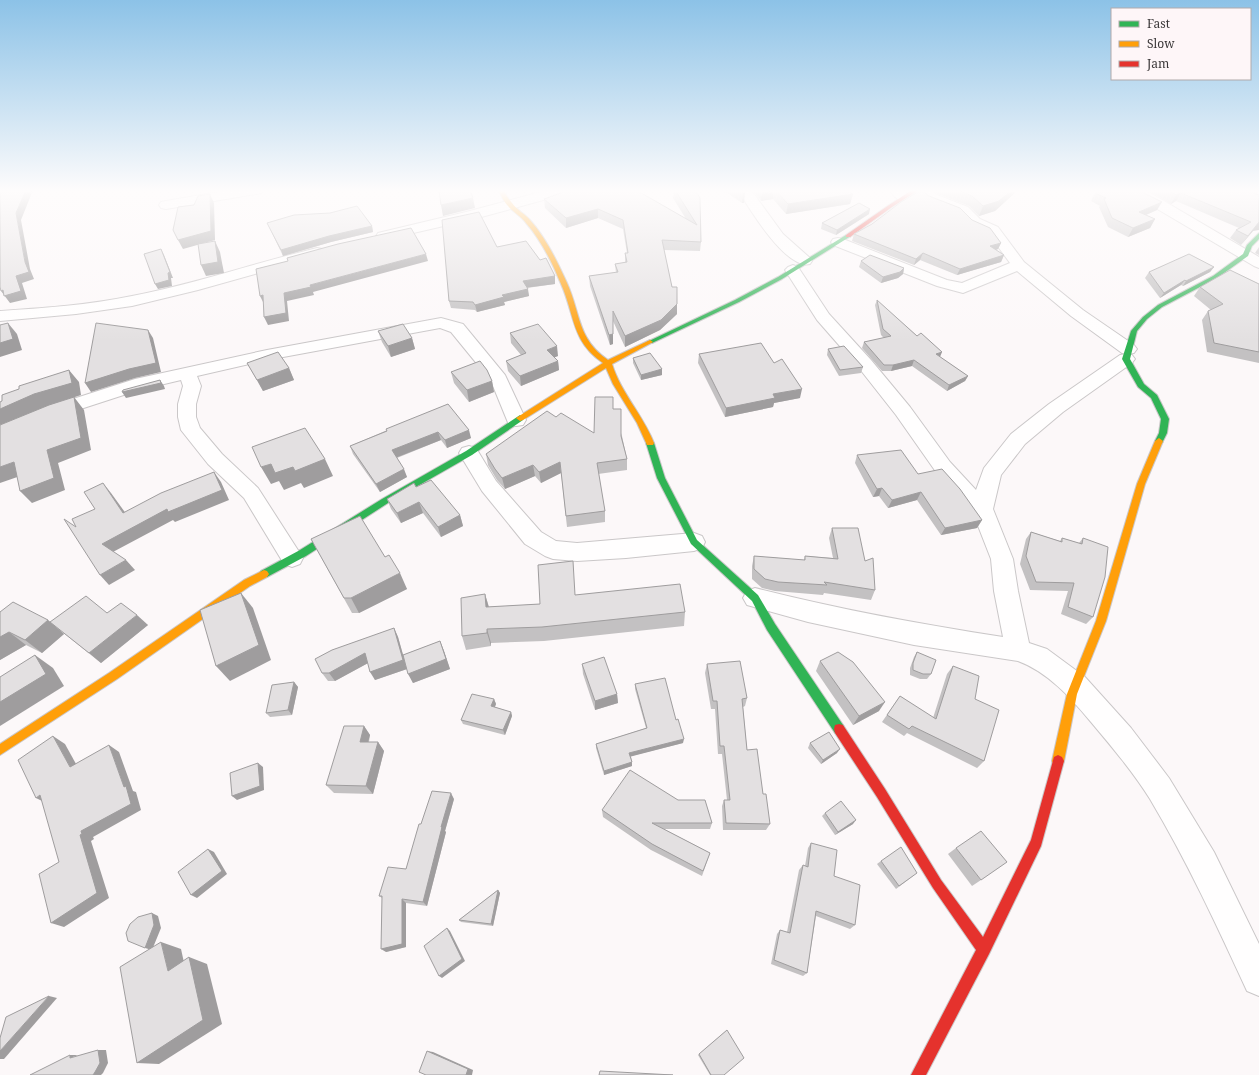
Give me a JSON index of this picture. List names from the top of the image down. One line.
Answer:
{"legend":["Fast","Slow","Jam"]}
